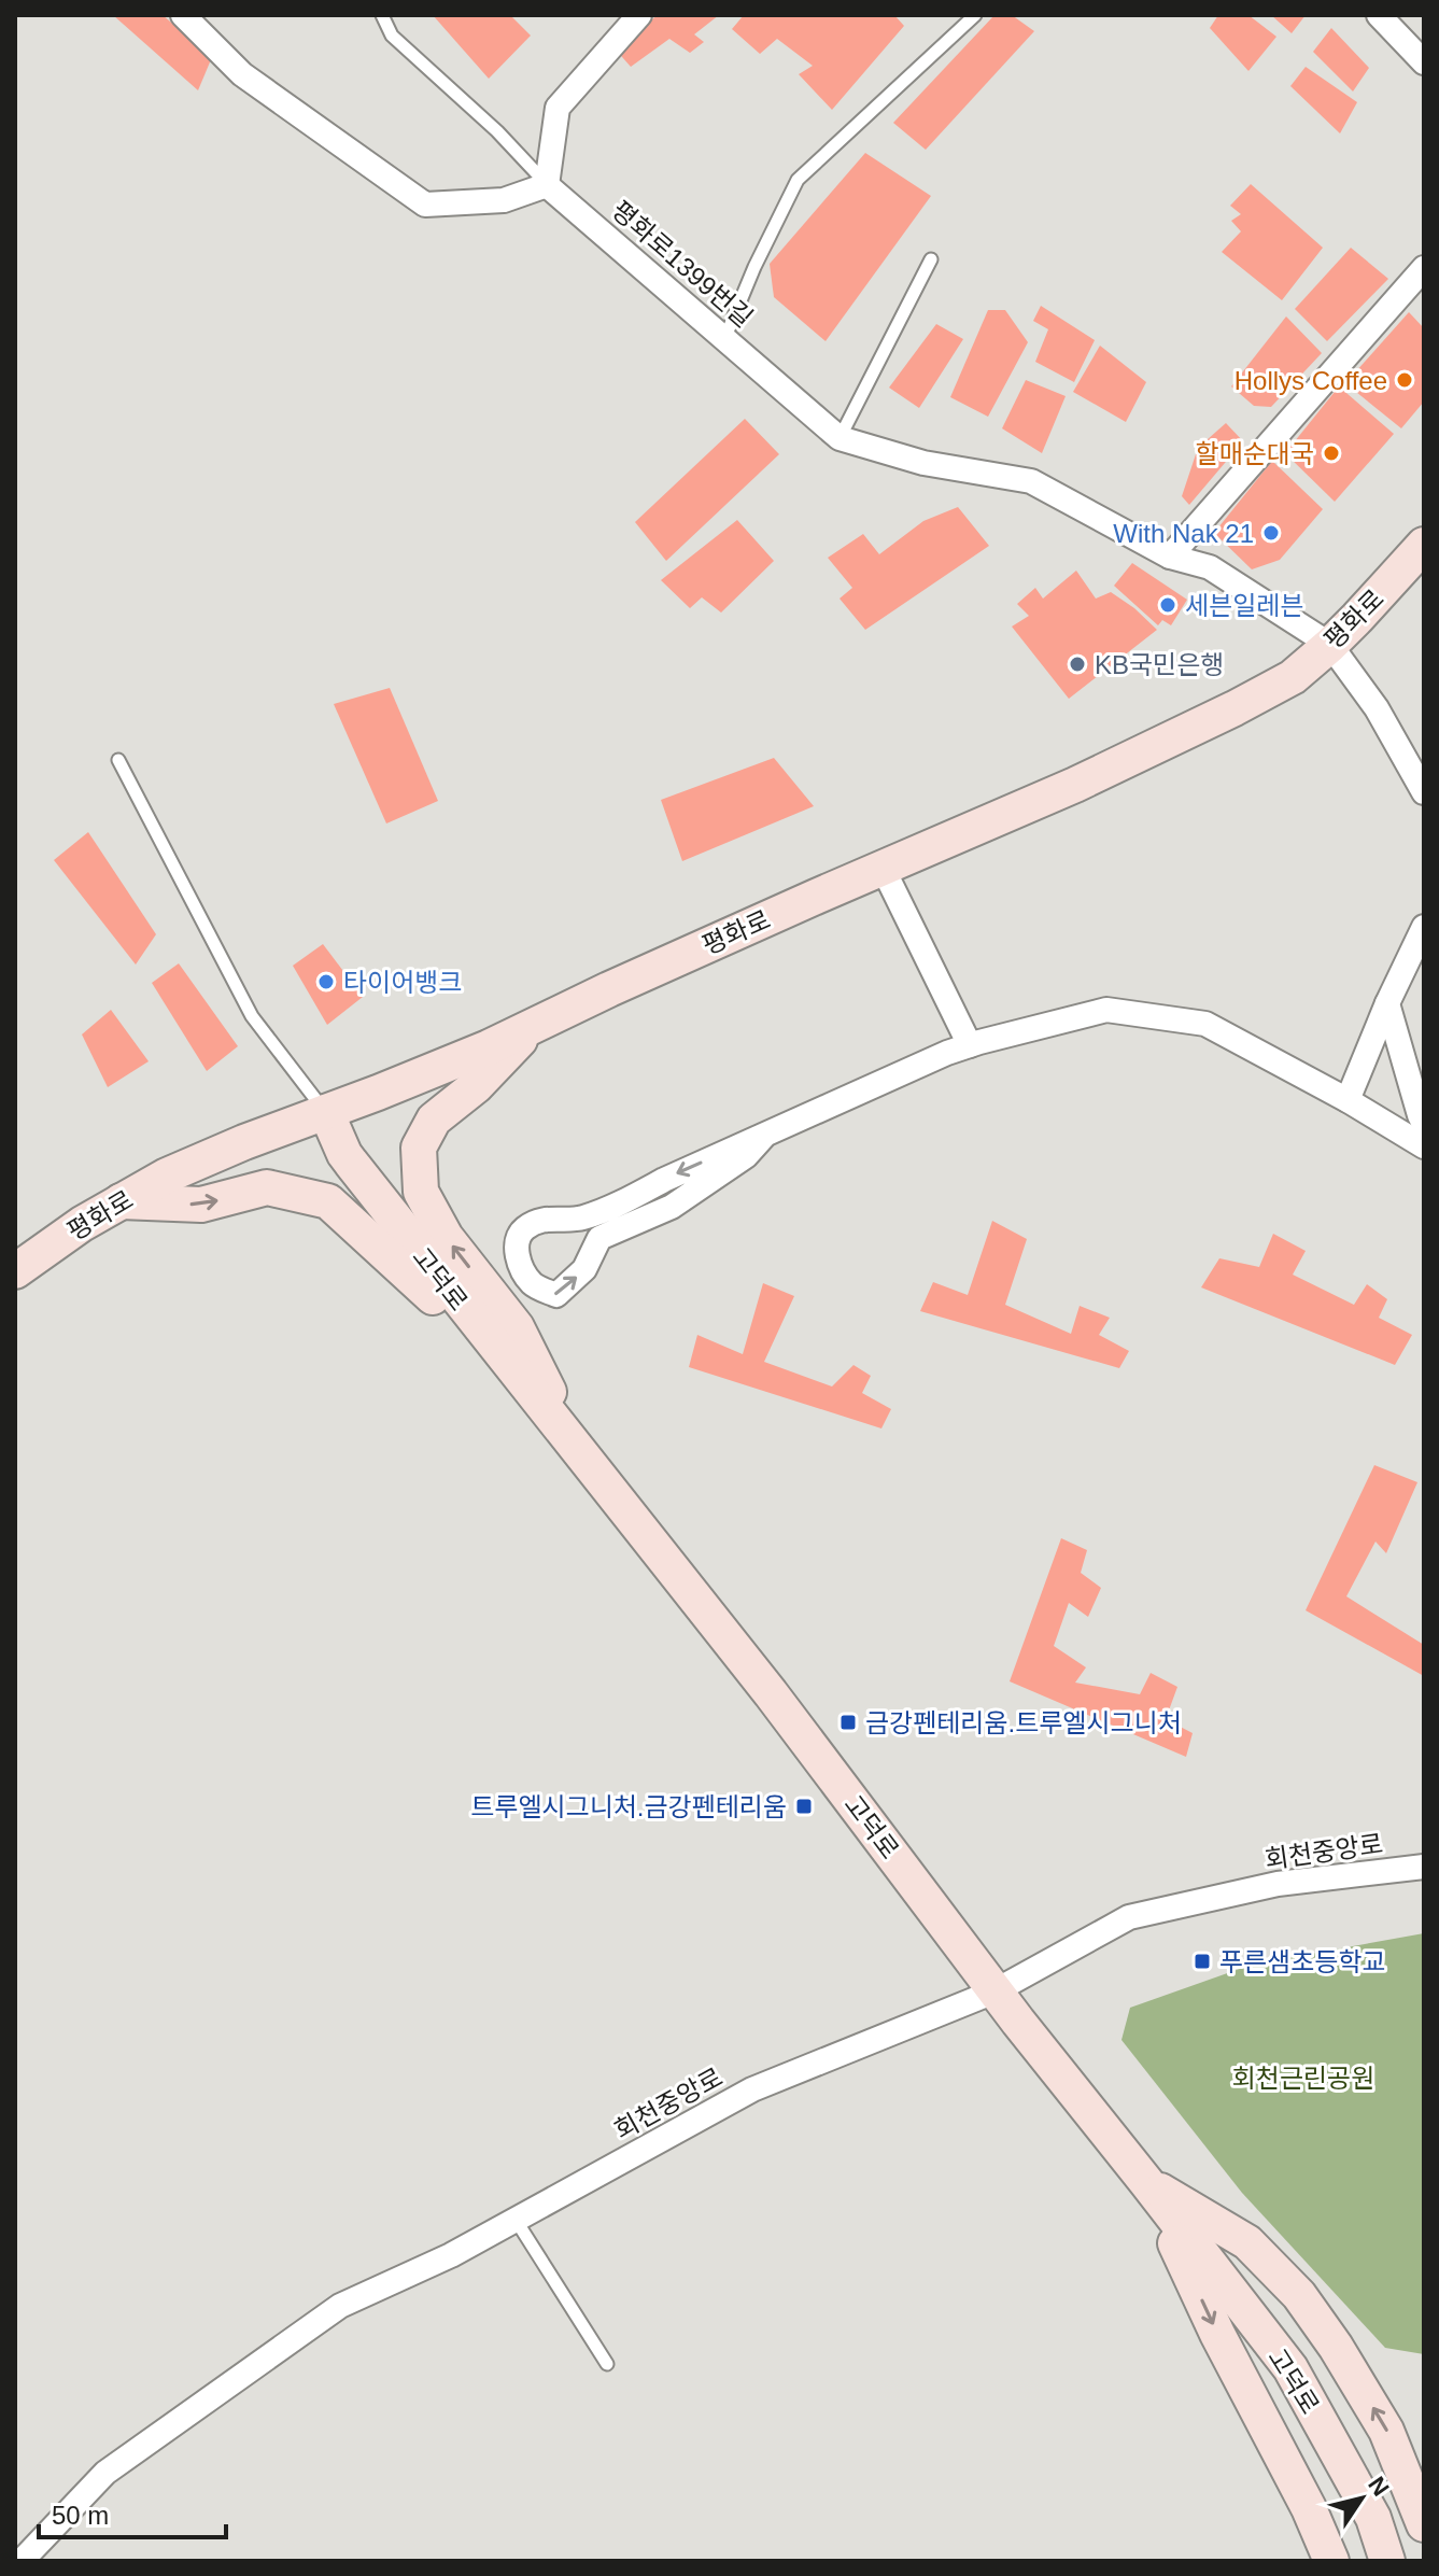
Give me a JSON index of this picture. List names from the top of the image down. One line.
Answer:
{"streets":{"main road":["평화로","고덕로"],"street":["평화로1399번길","회천중앙로"]},"crossings":[["평화로1399번길","평화로"],["평화로","고덕로"],["고덕로","회천중앙로"]],"parks":["회천근린공원"],"places":{"other":["Hollys Coffee","할매순대국","With Nak 21","세븐일레븐","KB국민은행","타이어뱅크"],"transit":["금강펜테리움.트루엘시그니처","트루엘시그니처.금강펜테리움","푸른샘초등학교"]},"scale_bar":"50 m","north":"top right"}
